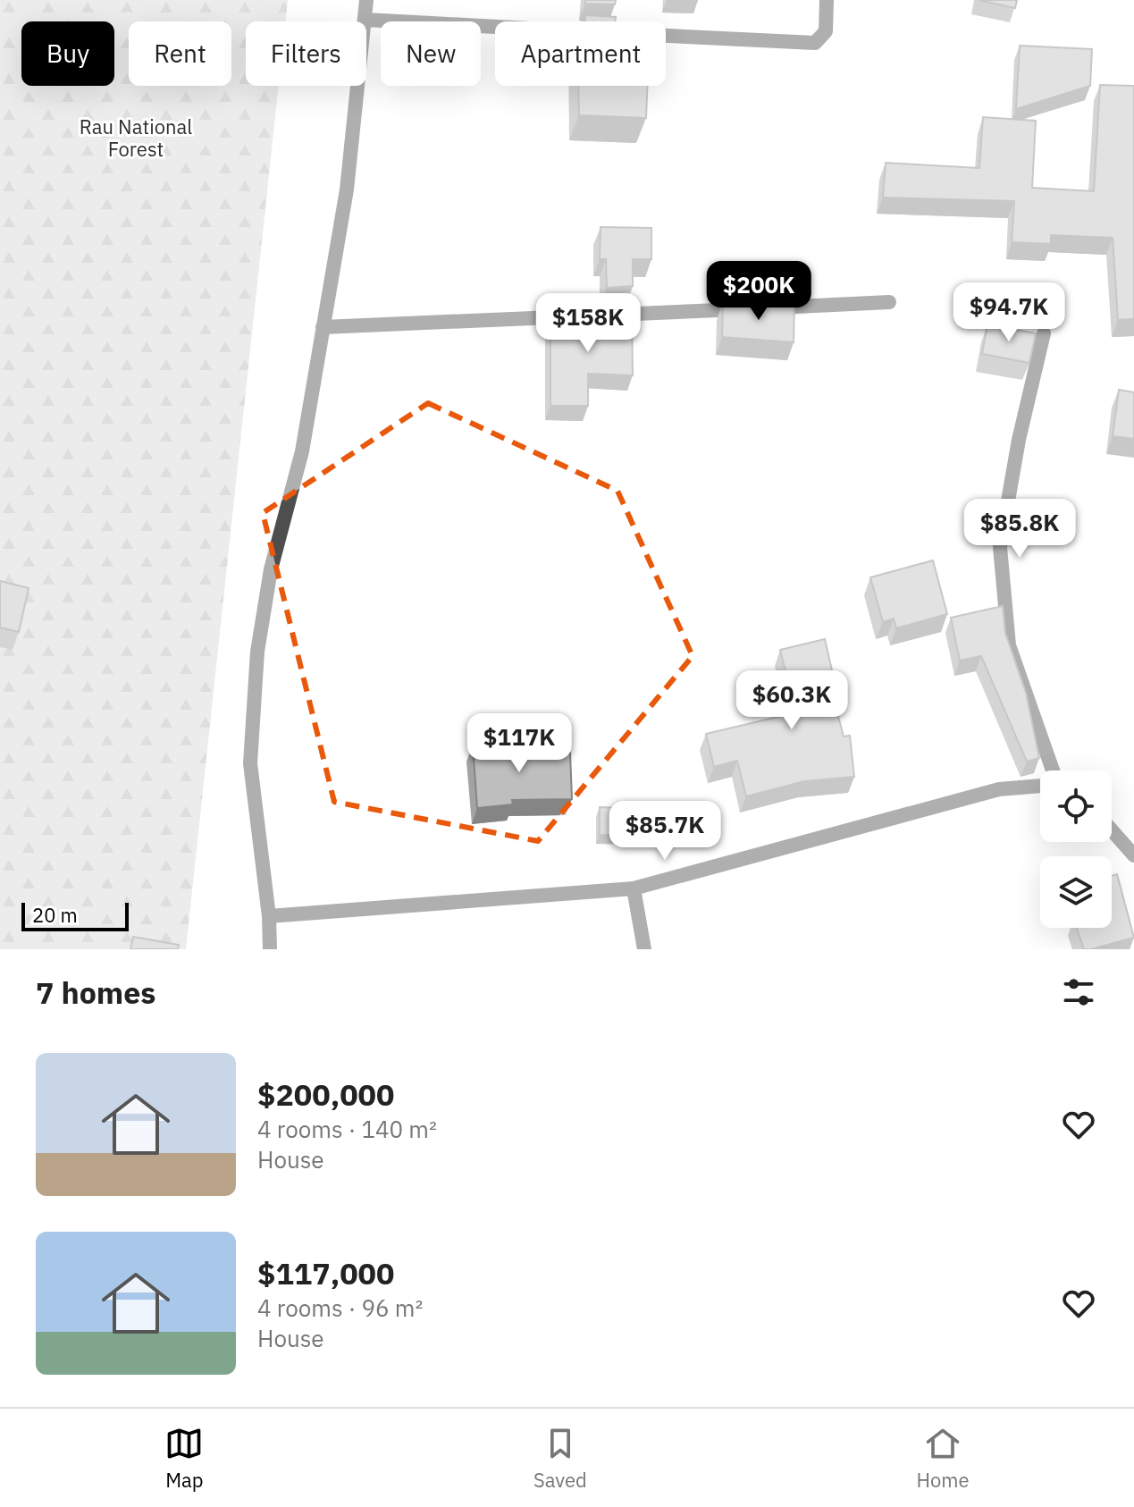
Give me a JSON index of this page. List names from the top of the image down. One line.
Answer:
{"parks":["Rau National Forest"],"scale_bar":"20 m","page":{"chip":["Buy","Rent","Filters","New","Apartment"],"price":["$200K","$94.7K","$158K","$85.8K","$60.3K","$117K","$85.7K"],"scale":"20 m","heading":"7 homes","list":[{"name":"$200,000","note":"4 rooms · 140 m² · House"},{"name":"$117,000","note":"4 rooms · 96 m² · House"}],"tabs":["Map","Saved","Home"]}}
